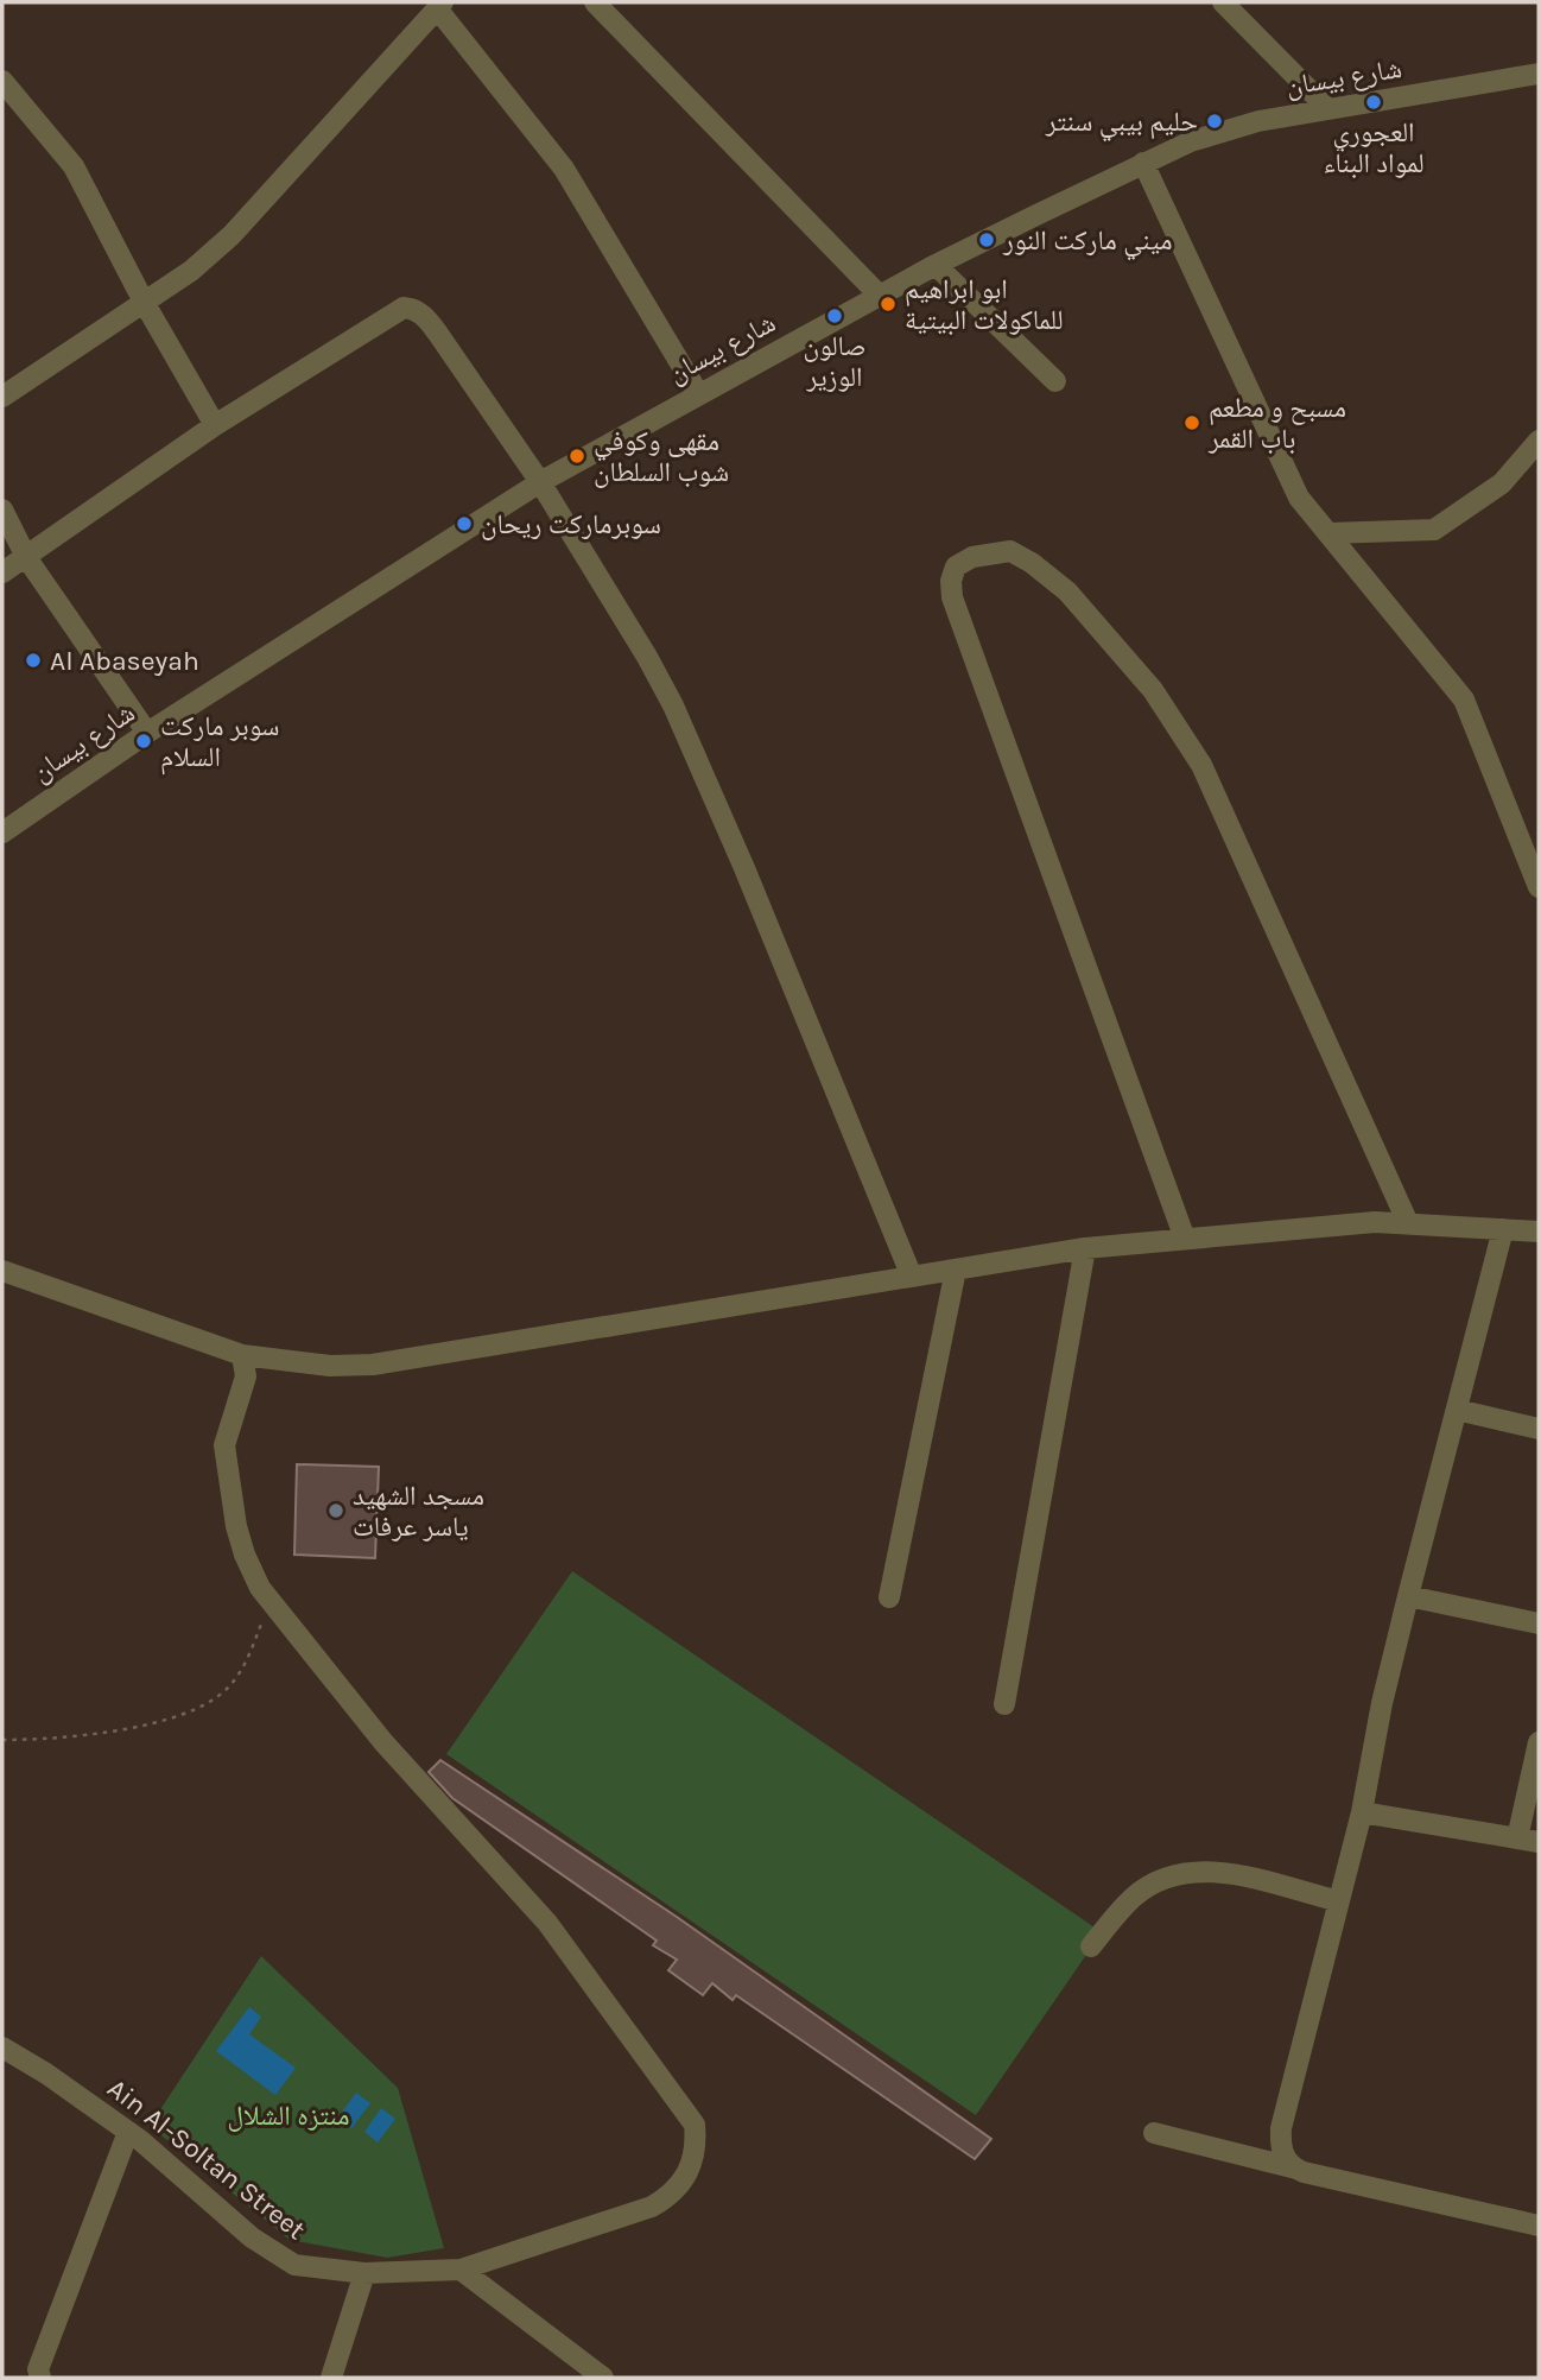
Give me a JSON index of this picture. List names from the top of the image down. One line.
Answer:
{"streets":{"street":["شارع بيسان","Ain Al-Soltan Street"]},"parks":["منتزه الشلال"],"places":["العجوري لمواد البناء","حليم بيبي سنتر","ميني ماركت النور","ابو ابراهيم للماكولات البيتية","صالون الوزير","مسبح و مطعم باب القمر","مقهى وكوفي شوب السلطان","سوبرماركت ريحان","Al Abaseyah","سوبر ماركت السلام","مسجد الشهيد ياسر عرفات"]}
